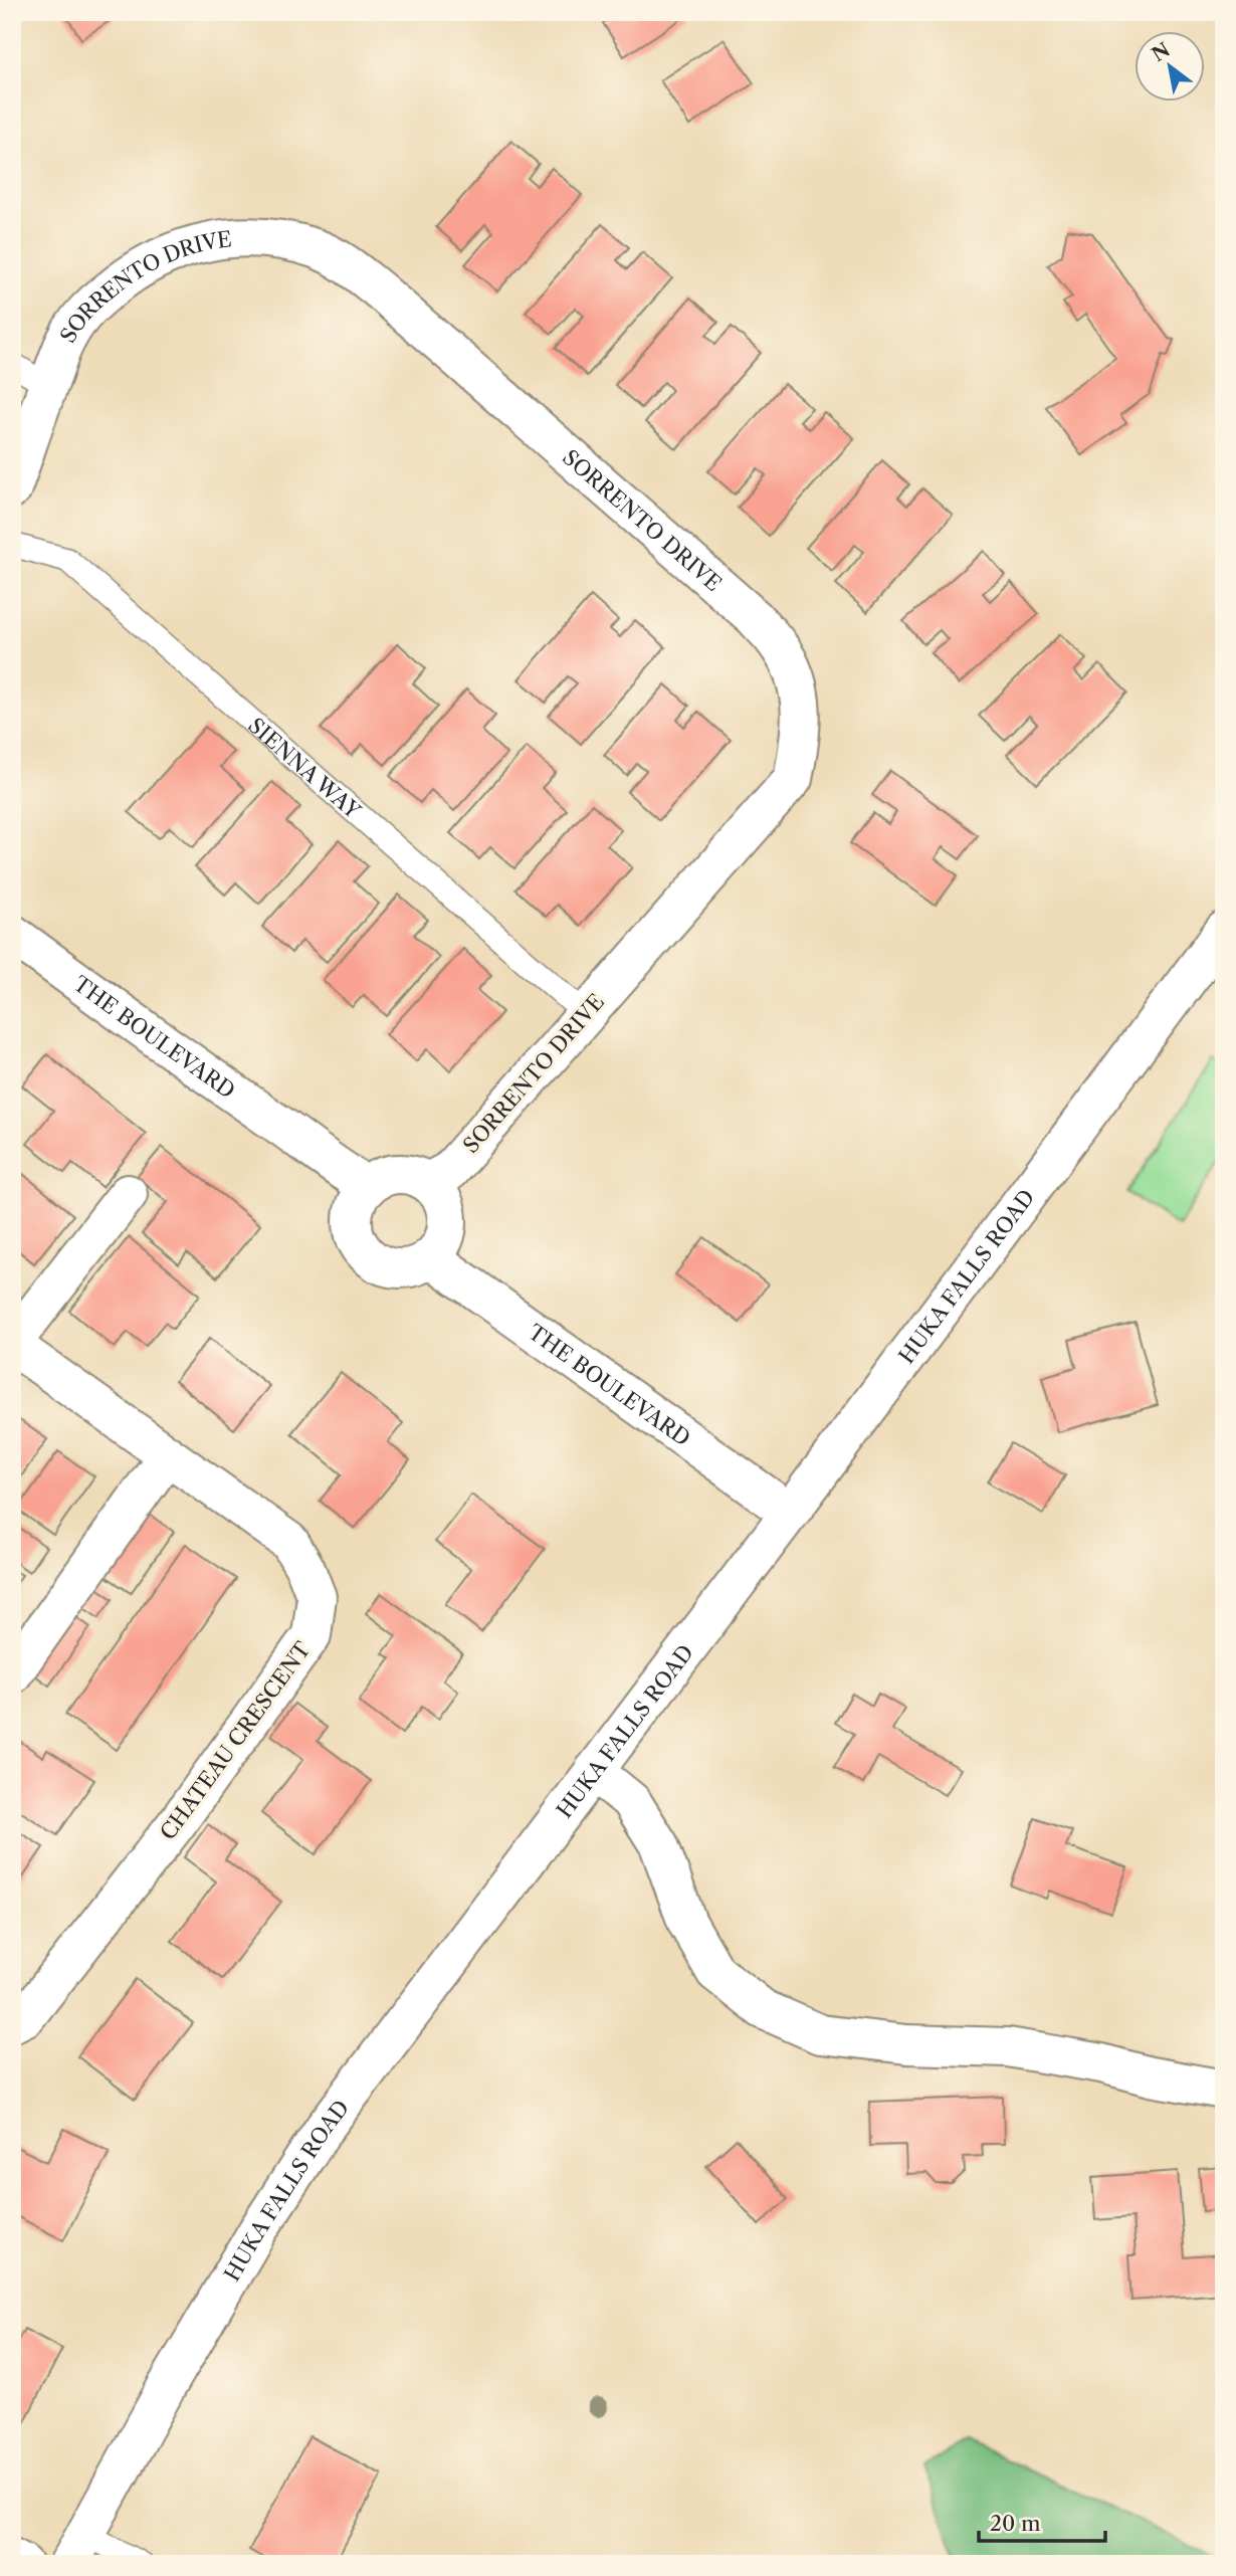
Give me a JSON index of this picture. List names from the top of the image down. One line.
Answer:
{"streets":{"street":["SORRENTO DRIVE","THE BOULEVARD","HUKA FALLS ROAD","CHATEAU CRESCENT"],"lane":["SIENNA WAY"]},"crossings":[["SORRENTO DRIVE","SIENNA WAY"],["SORRENTO DRIVE","THE BOULEVARD"],["THE BOULEVARD","HUKA FALLS ROAD"]],"scale_bar":"20 m","north":"top left"}
